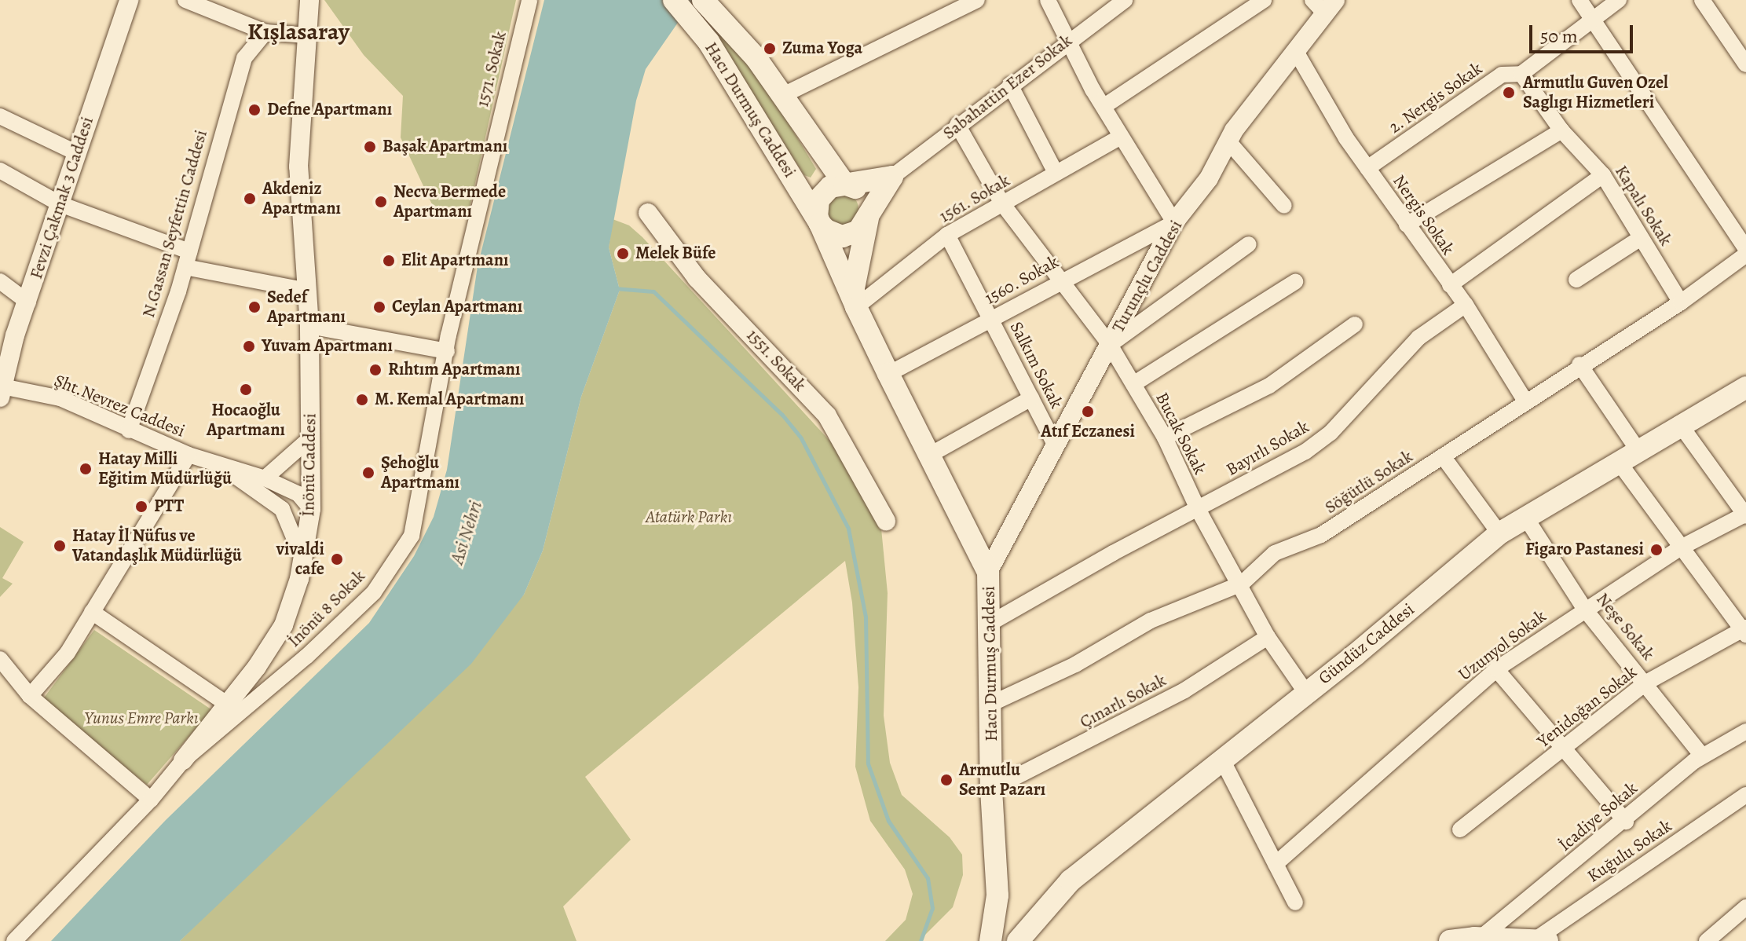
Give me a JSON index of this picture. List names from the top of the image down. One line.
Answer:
{"streets":{"main road":["Sabahattin Ezer Sokak","Hacı Durmuş Caddesi","Gündüz Caddesi"],"street":["1571. Sokak","2. Nergis Sokak","Fevzi Çakmak 3 Caddesi","1561. Sokak","Kapalı Sokak","Nergis Sokak","N.Gassan Seyfettin Caddesi","Turunçlu Caddesi","1560. Sokak","1551. Sokak","Salkım Sokak","Şht.Nevrez Caddesi","Bucak Sokak","Bayırlı Sokak","İnönü Caddesi","Söğütlü Sokak","İnönü 8 Sokak","Neşe Sokak","Uzunyol Sokak","Çınarlı Sokak","Yenidoğan Sokak","İcadiye Sokak","Kuğulu Sokak"]},"crossings":[["1571. Sokak","İnönü 8 Sokak"],["Sabahattin Ezer Sokak","Hacı Durmuş Caddesi"],["Sabahattin Ezer Sokak","Bucak Sokak"],["2. Nergis Sokak","Kapalı Sokak"],["2. Nergis Sokak","Nergis Sokak"],["Hacı Durmuş Caddesi","1561. Sokak"],["Hacı Durmuş Caddesi","Turunçlu Caddesi"],["Hacı Durmuş Caddesi","1560. Sokak"],["Hacı Durmuş Caddesi","Bayırlı Sokak"],["Hacı Durmuş Caddesi","Söğütlü Sokak"],["Hacı Durmuş Caddesi","Çınarlı Sokak"],["Fevzi Çakmak 3 Caddesi","Şht.Nevrez Caddesi"],["1561. Sokak","Salkım Sokak"],["1561. Sokak","Bucak Sokak"],["Kapalı Sokak","Söğütlü Sokak"],["Nergis Sokak","Turunçlu Caddesi"],["Nergis Sokak","Bayırlı Sokak"],["Nergis Sokak","Söğütlü Sokak"],["N.Gassan Seyfettin Caddesi","Şht.Nevrez Caddesi"],["Turunçlu Caddesi","1560. Sokak"],["Turunçlu Caddesi","Salkım Sokak"],["Turunçlu Caddesi","Bucak Sokak"],["1560. Sokak","Salkım Sokak"],["1560. Sokak","Bucak Sokak"],["Şht.Nevrez Caddesi","İnönü Caddesi"],["Bucak Sokak","Bayırlı Sokak"],["Bucak Sokak","Söğütlü Sokak"],["Bucak Sokak","Gündüz Caddesi"],["Bucak Sokak","Çınarlı Sokak"],["İnönü Caddesi","İnönü 8 Sokak"],["Neşe Sokak","Gündüz Caddesi"],["Neşe Sokak","Uzunyol Sokak"],["Neşe Sokak","Yenidoğan Sokak"],["Neşe Sokak","İcadiye Sokak"]],"districts":["Kışlasaray"],"water":["Asi Nehri"],"parks":["Atatürk Parkı","Yunus Emre Parkı"],"places":["Zuma Yoga","Armutlu Guven Ozel Saglıgı Hizmetleri","Defne Apartmanı","Başak Apartmanı","Akdeniz Apartmanı","Necva Bermede Apartmanı","Melek Büfe","Elit Apartmanı","Sedef Apartmanı","Ceylan Apartmanı","Yuvam Apartmanı","Rıhtım Apartmanı","Hocaoğlu Apartmanı","M. Kemal Apartmanı","Atıf Eczanesi","Hatay Milli Eğitim Müdürlüğü","Şehoğlu Apartmanı","PTT","Hatay İl Nüfus ve Vatandaşlık Müdürlüğü","Figaro Pastanesi","vivaldi cafe","Armutlu Semt Pazarı"],"scale_bar":"50 m"}
